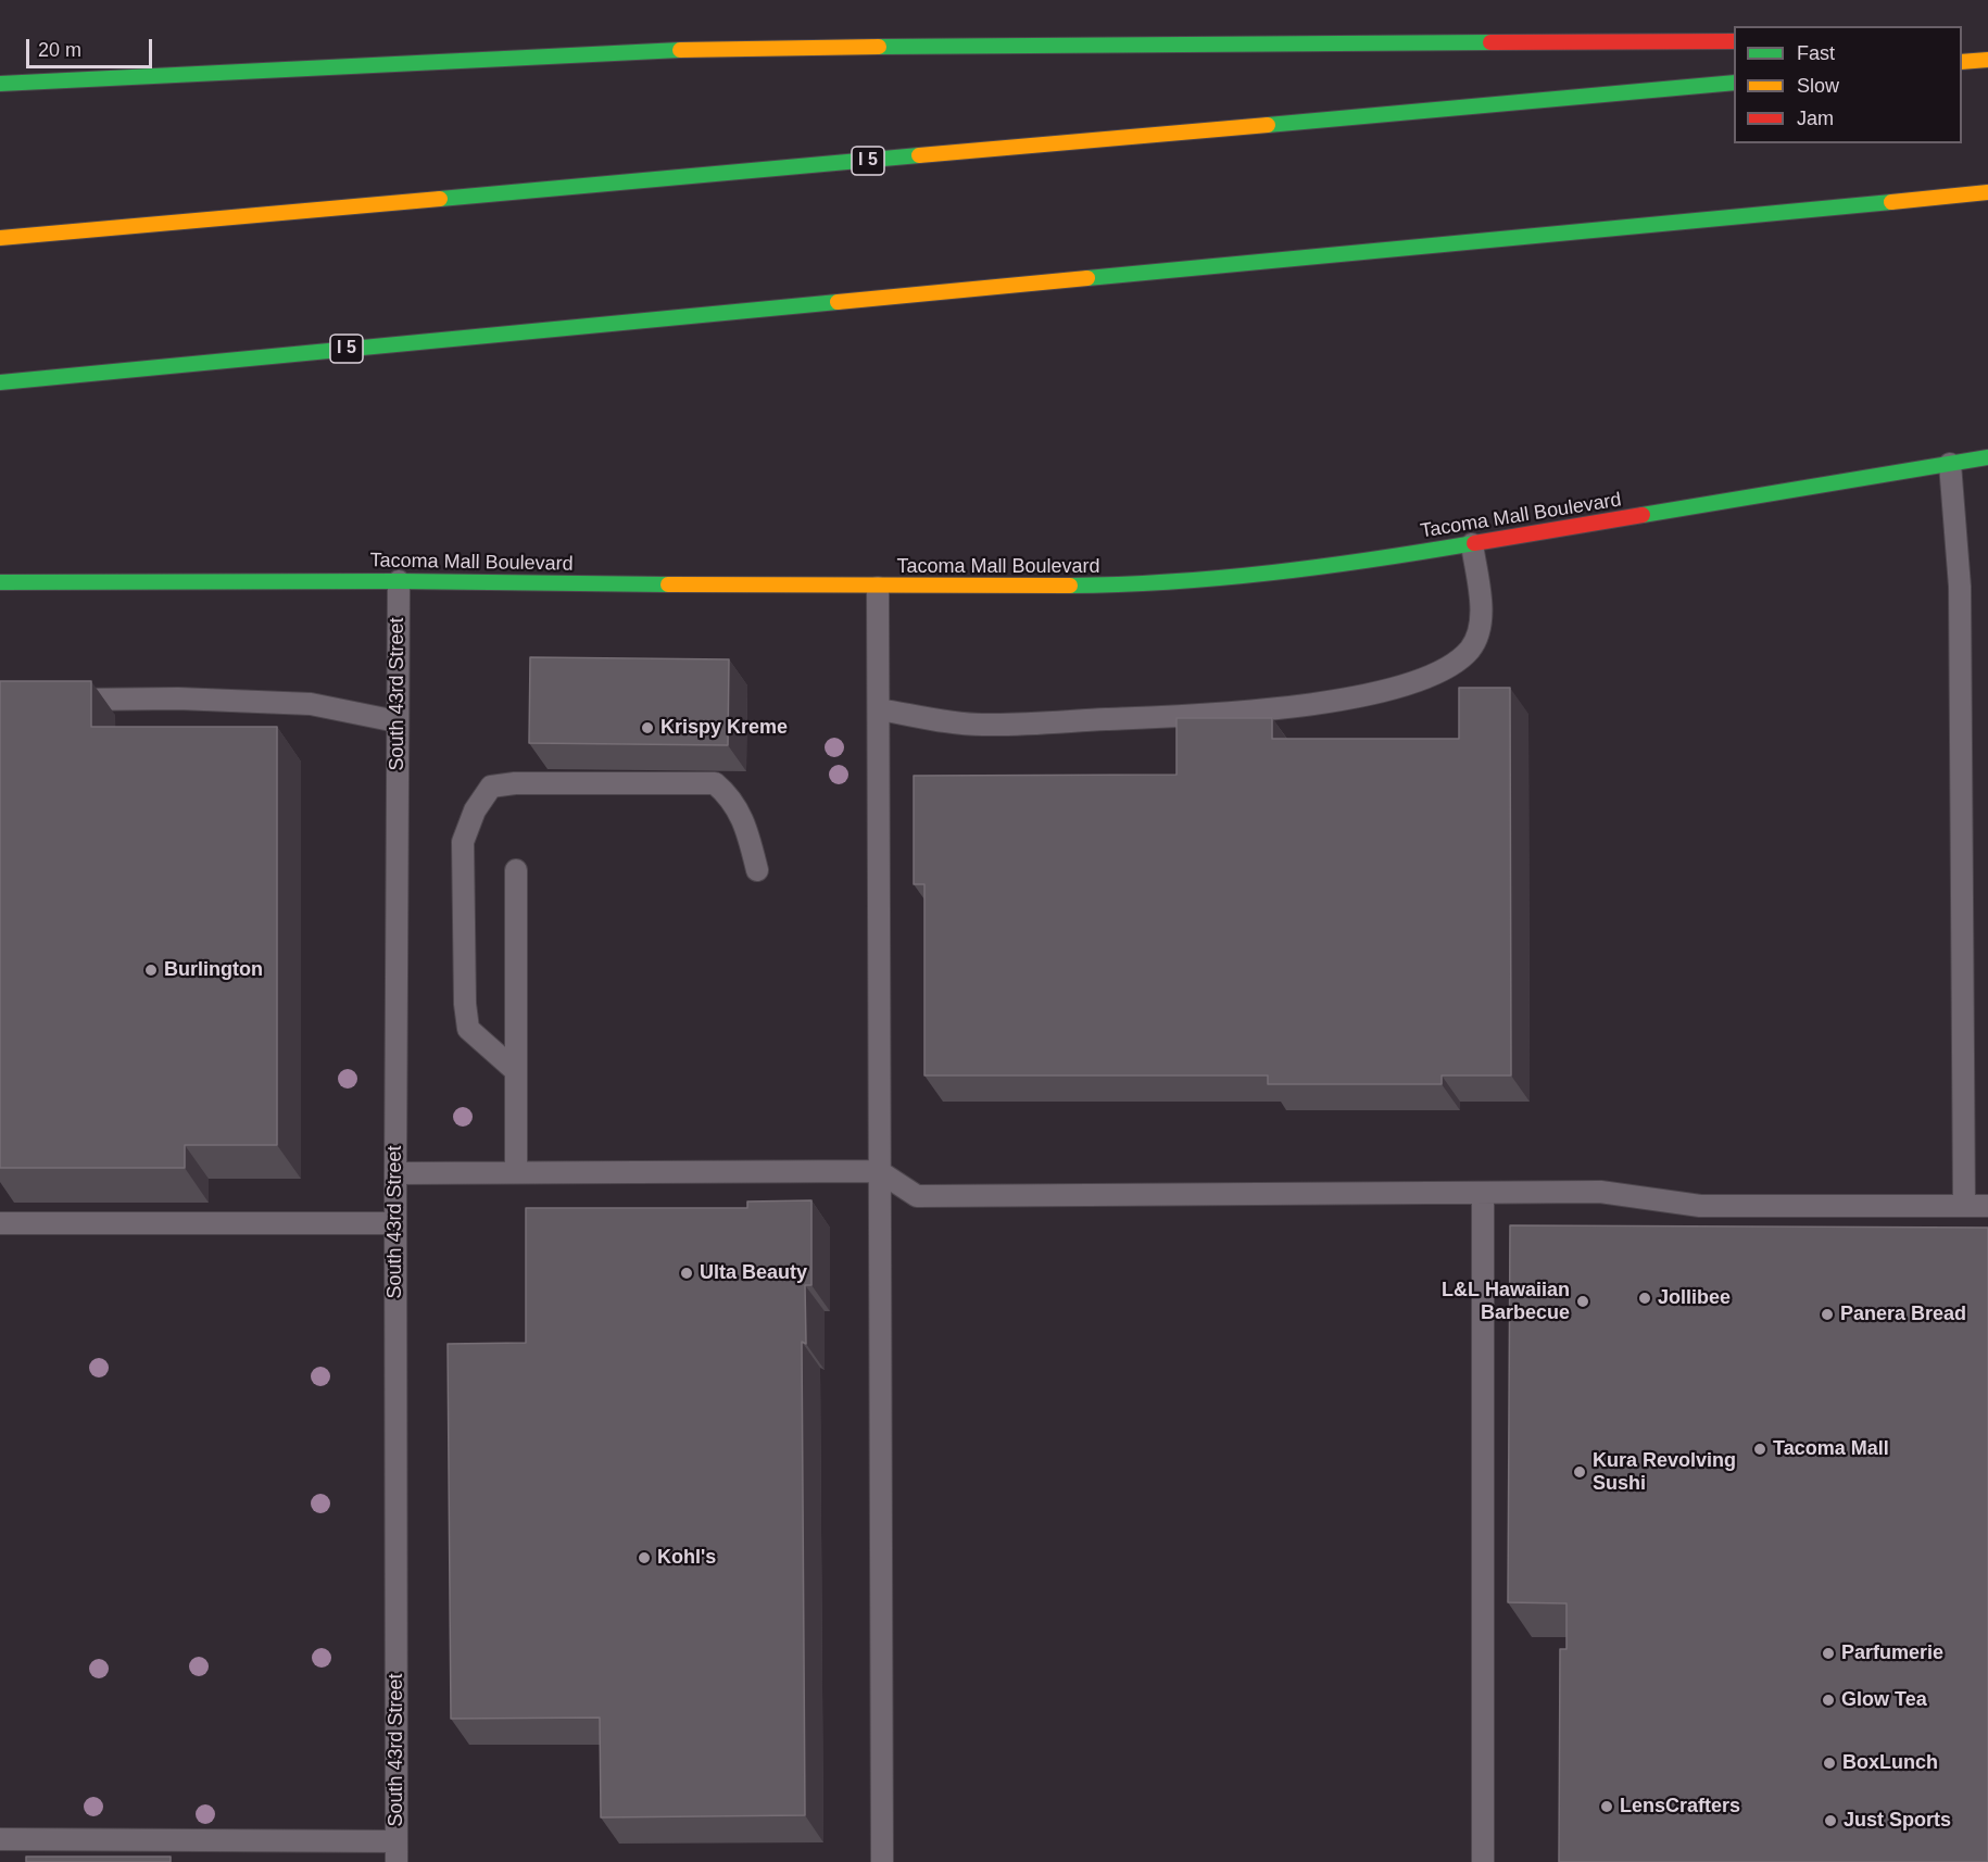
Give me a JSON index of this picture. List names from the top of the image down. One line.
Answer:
{"streets":{"main road":["I 5","Tacoma Mall Boulevard"],"lane":["South 43rd Street"]},"crossings":[["Tacoma Mall Boulevard","South 43rd Street"]],"places":["Krispy Kreme","Burlington","Ulta Beauty","Jollibee","L&L Hawaiian Barbecue","Panera Bread","Tacoma Mall","Kura Revolving Sushi","Kohl's","Parfumerie","Glow Tea","BoxLunch","LensCrafters","Just Sports"],"legend":["Fast","Slow","Jam"],"scale_bar":"20 m"}
